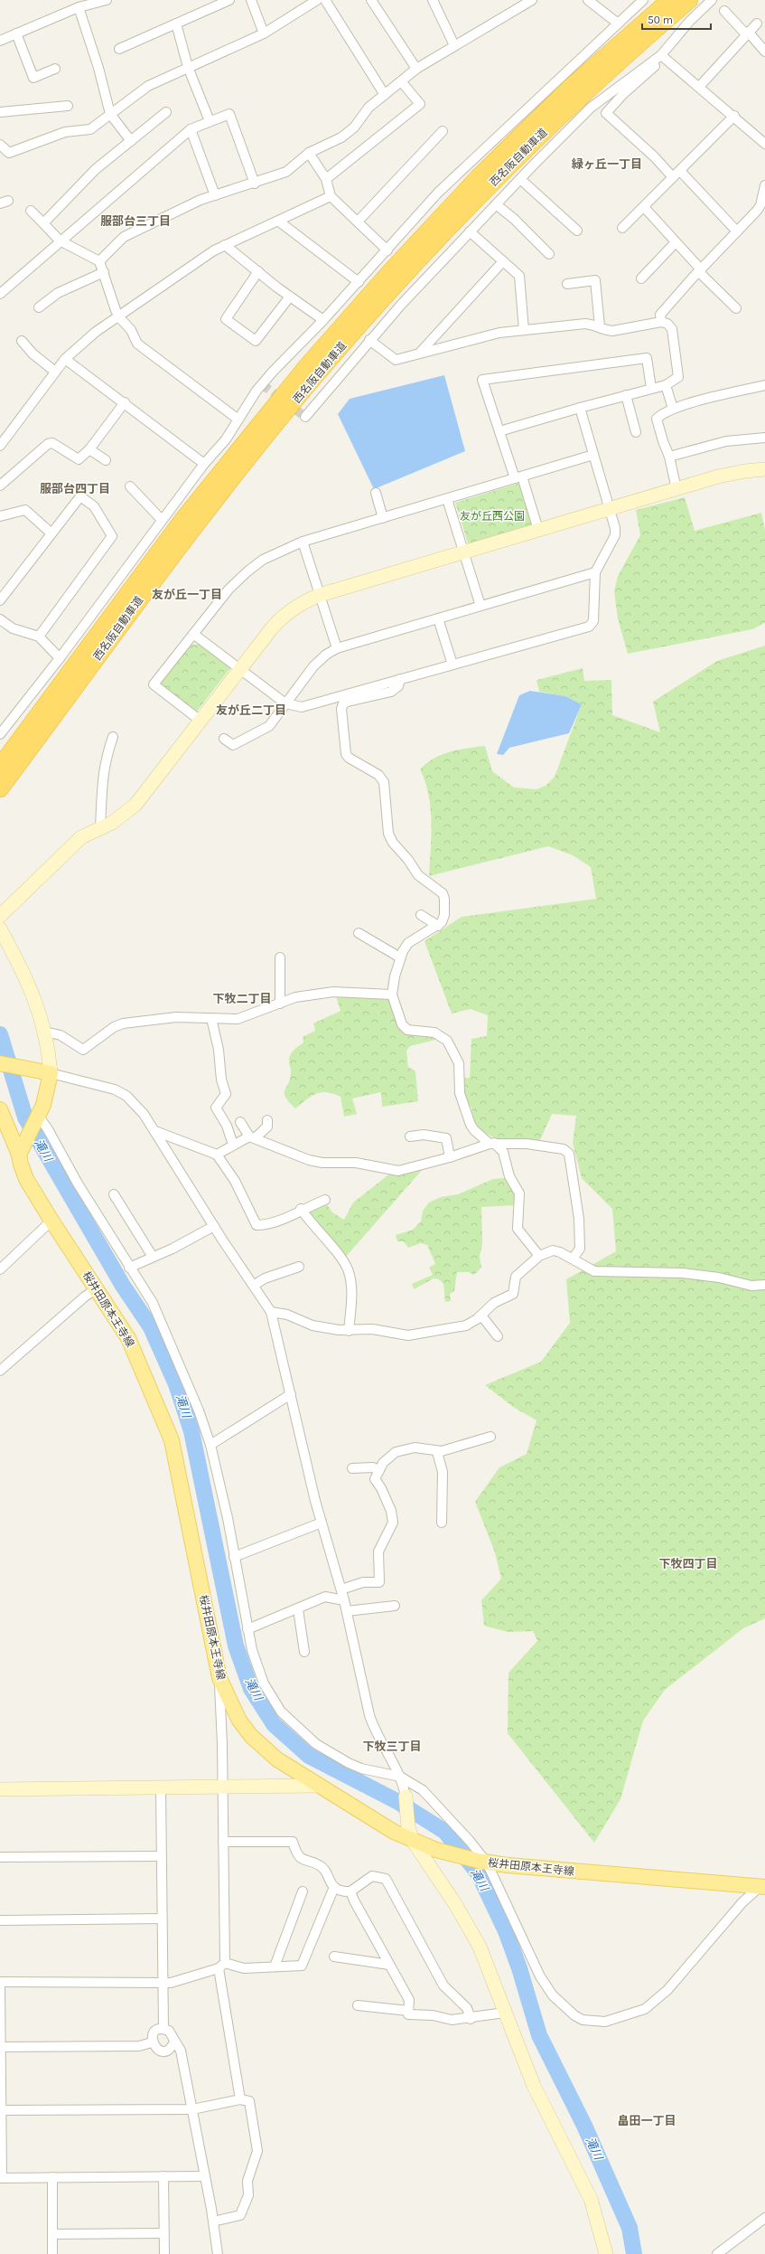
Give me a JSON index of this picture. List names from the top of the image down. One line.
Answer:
{"streets":{"highway":["西名阪自動車道"],"main road":["桜井田原本王寺線"]},"districts":["緑ヶ丘一丁目","服部台三丁目","服部台四丁目","友が丘一丁目","友が丘二丁目","下牧二丁目","下牧四丁目","下牧三丁目","畠田一丁目"],"water":["滝川"],"parks":["友が丘西公園"],"scale_bar":"50 m"}
